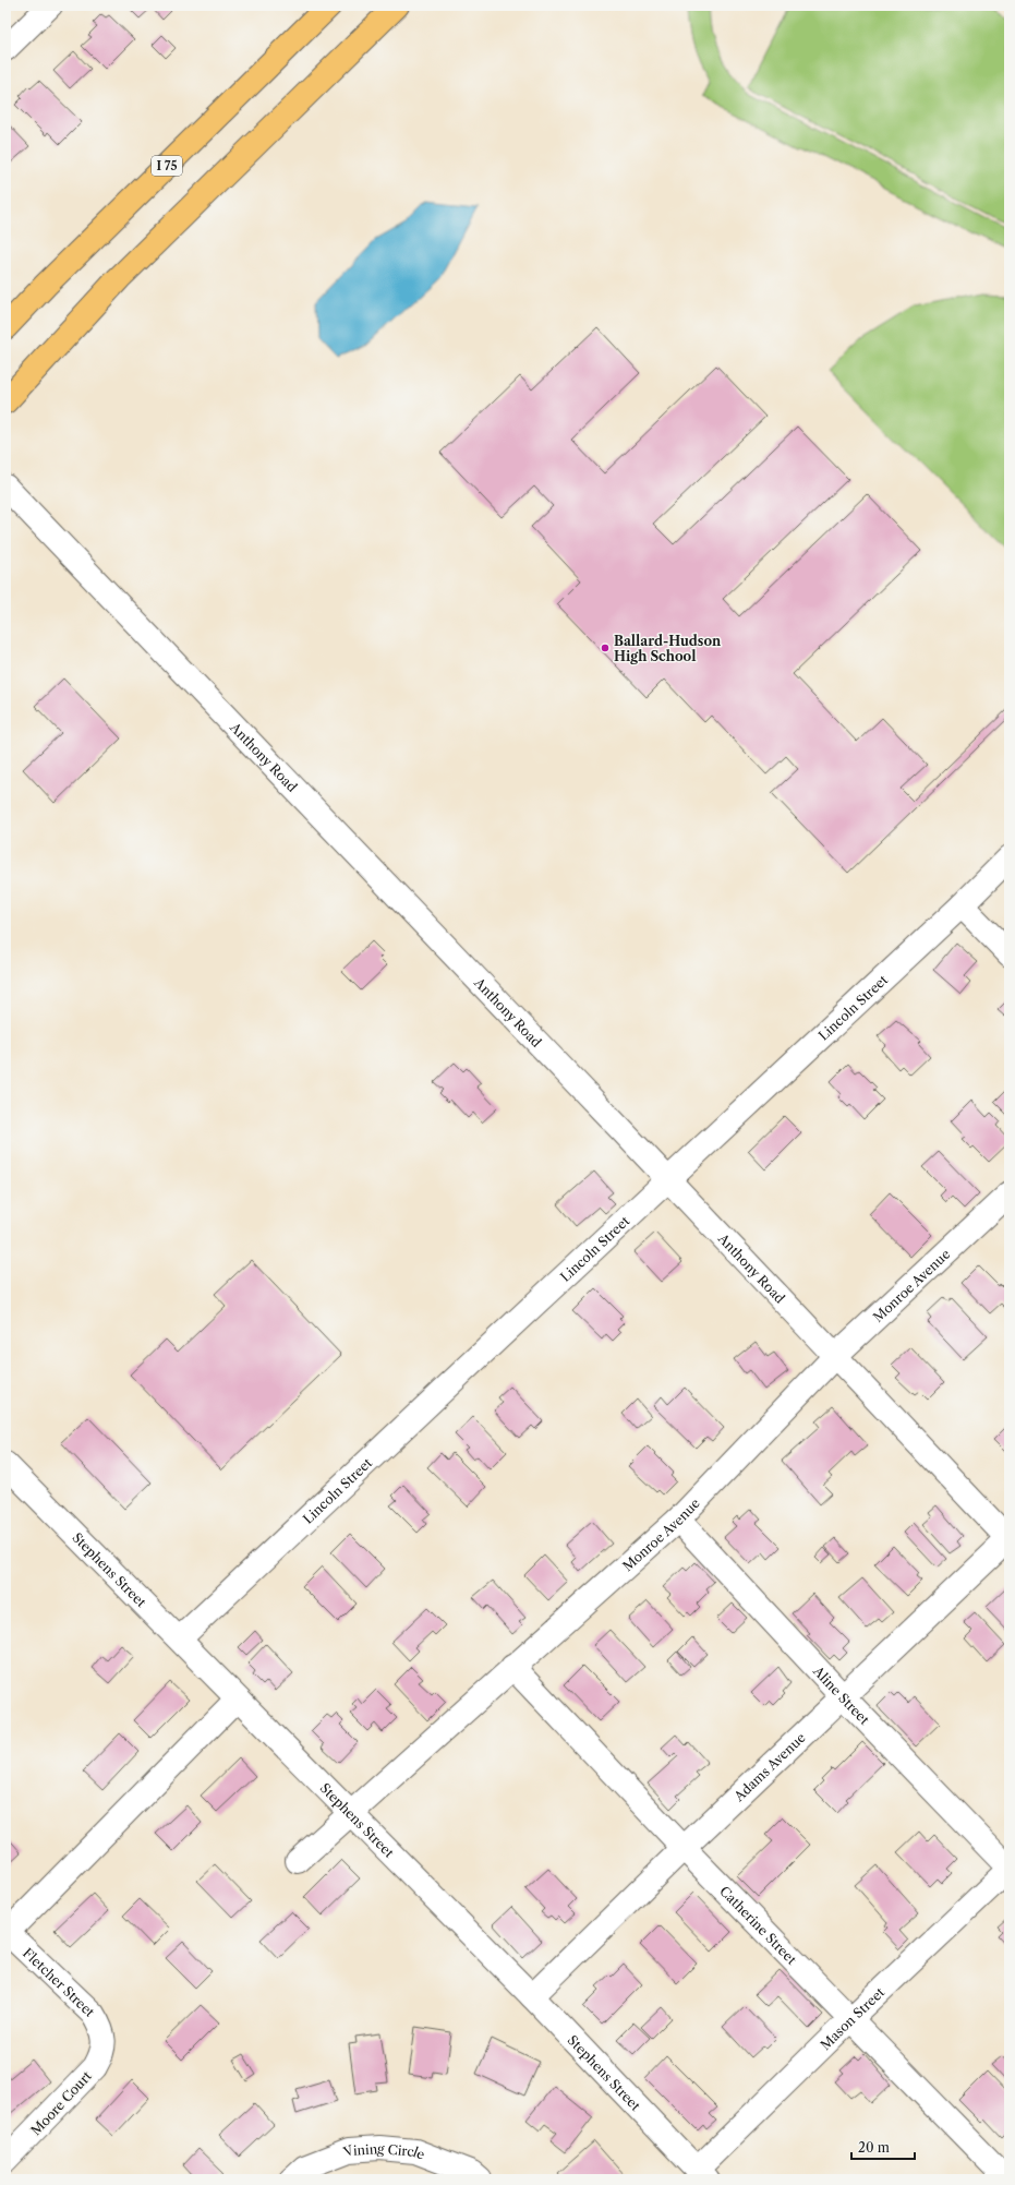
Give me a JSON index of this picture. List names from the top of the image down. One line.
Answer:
{"streets":{"highway":["I 75"],"street":["Anthony Road","Lincoln Street","Monroe Avenue","Stephens Street","Aline Street","Adams Avenue","Catherine Street","Fletcher Street","Mason Street","Moore Court","Vining Circle"]},"crossings":[["Anthony Road","Lincoln Street"],["Anthony Road","Monroe Avenue"],["Anthony Road","Adams Avenue"],["Lincoln Street","Stephens Street"],["Monroe Avenue","Stephens Street"],["Monroe Avenue","Aline Street"],["Monroe Avenue","Catherine Street"],["Stephens Street","Adams Avenue"],["Stephens Street","Mason Street"],["Aline Street","Adams Avenue"],["Aline Street","Mason Street"],["Adams Avenue","Catherine Street"],["Catherine Street","Mason Street"],["Fletcher Street","Moore Court"]],"places":["Ballard-Hudson High School"],"scale_bar":"20 m"}
